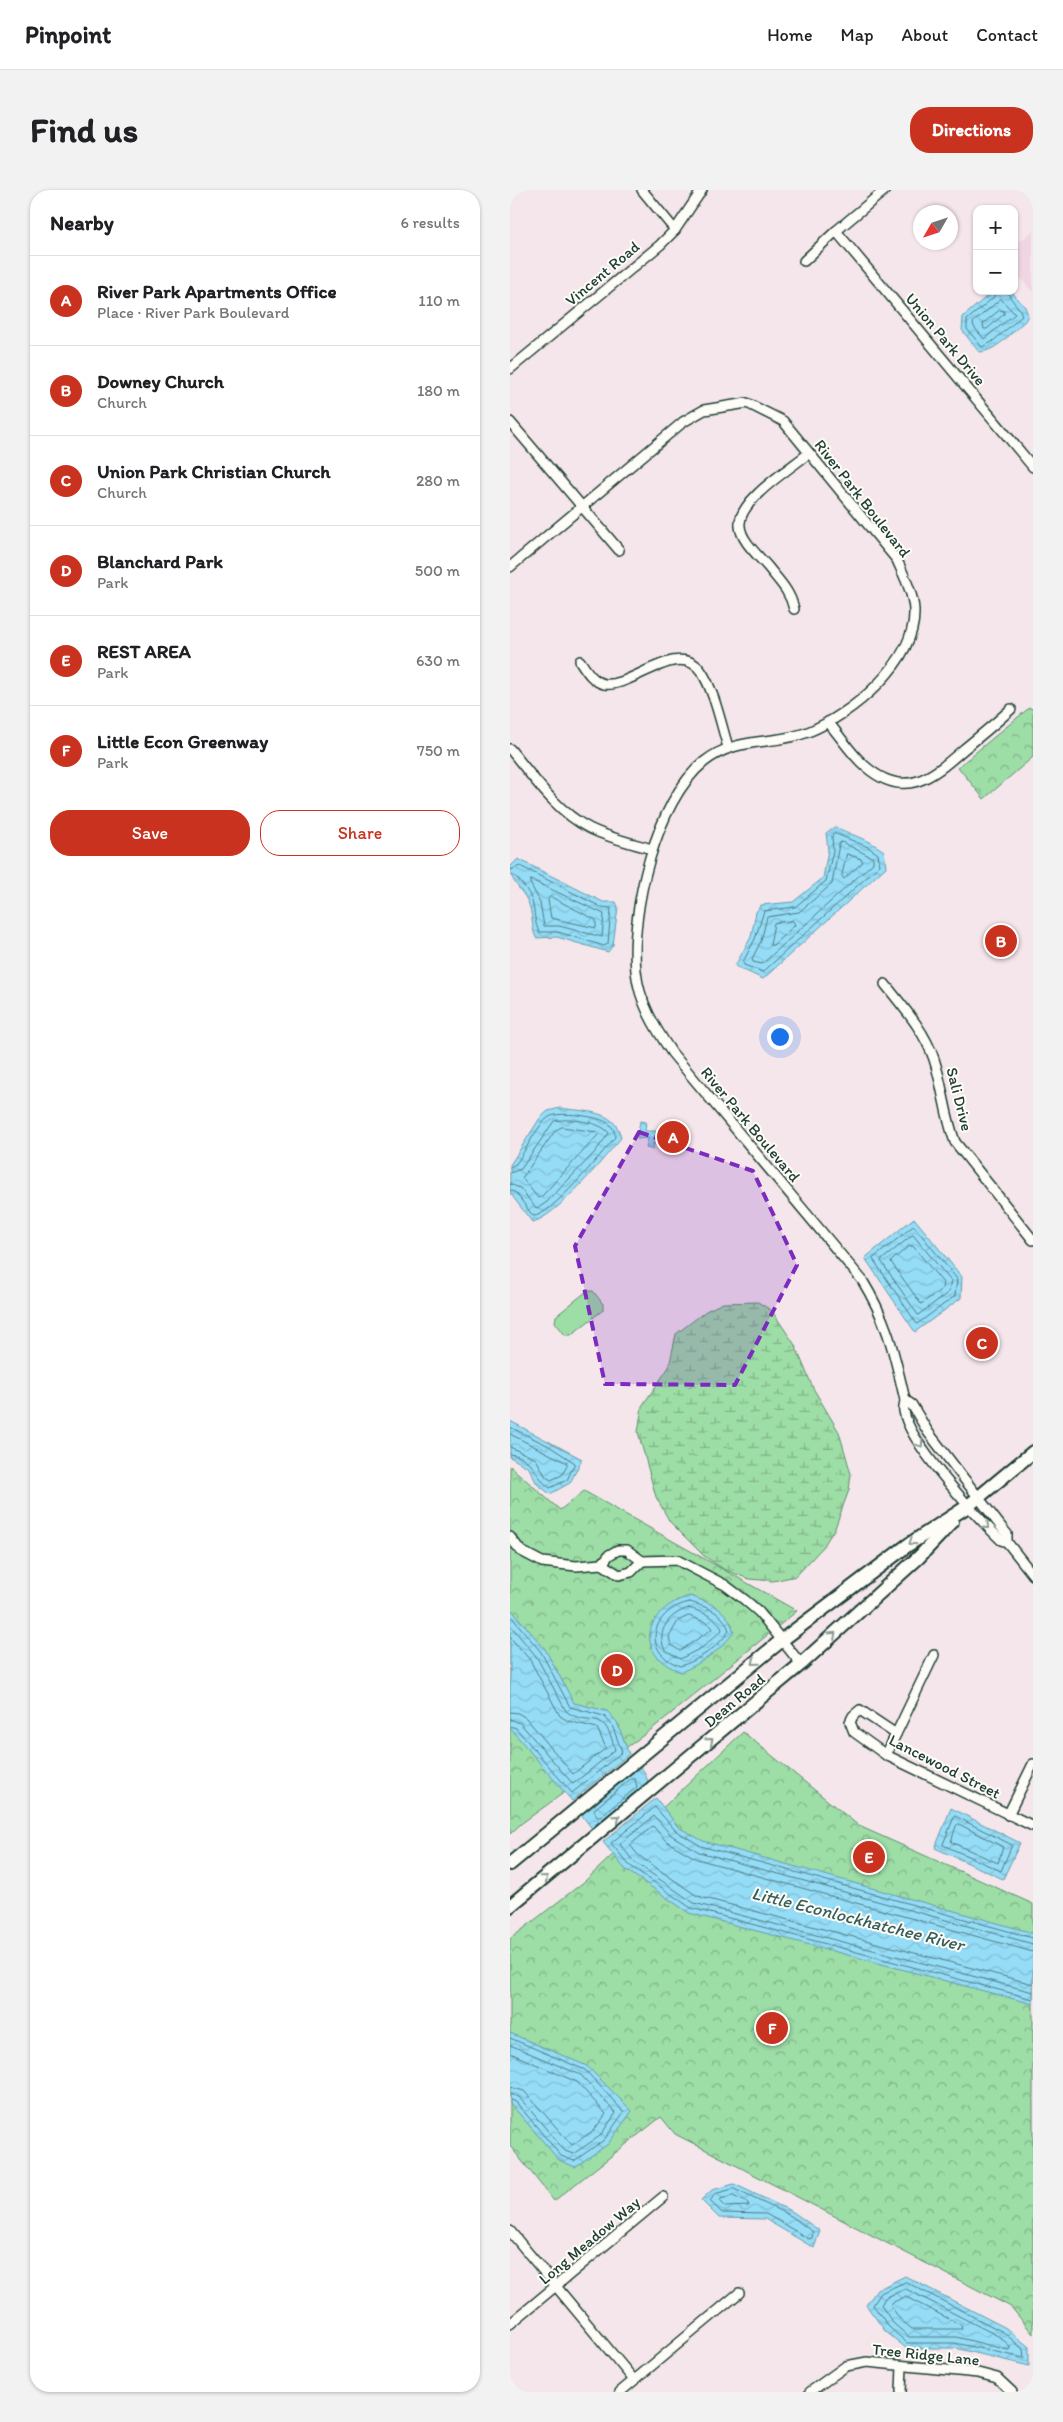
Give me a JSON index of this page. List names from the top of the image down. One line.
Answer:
{"streets":{"main road":["Dean Road"],"street":["Vincent Road","Union Park Drive","River Park Boulevard","Sali Drive","Lancewood Street","Long Meadow Way","Tree Ridge Lane"]},"crossings":[["River Park Boulevard","Dean Road"]],"water":["Little Econlockhatchee River"],"north":"bottom left","page":{"header":"Pinpoint","nav":["Home","Map","About","Contact"],"buttons":["Directions",["Save","Share"]],"title":"Find us","heading":["Nearby","6 results"],"map_buttons":["+","−"],"list":[{"mark":"A","name":"River Park Apartments Office","note":"Place · River Park Boulevard","value":"110 m"},{"mark":"B","name":"Downey Church","note":"Church","value":"180 m"},{"mark":"C","name":"Union Park Christian Church","note":"Church","value":"280 m"},{"mark":"D","name":"Blanchard Park","note":"Park","value":"500 m"},{"mark":"E","name":"REST AREA","note":"Park","value":"630 m"},{"mark":"F","name":"Little Econ Greenway","note":"Park","value":"750 m"}],"pins":["B","A","C","D","E","F"]}}
